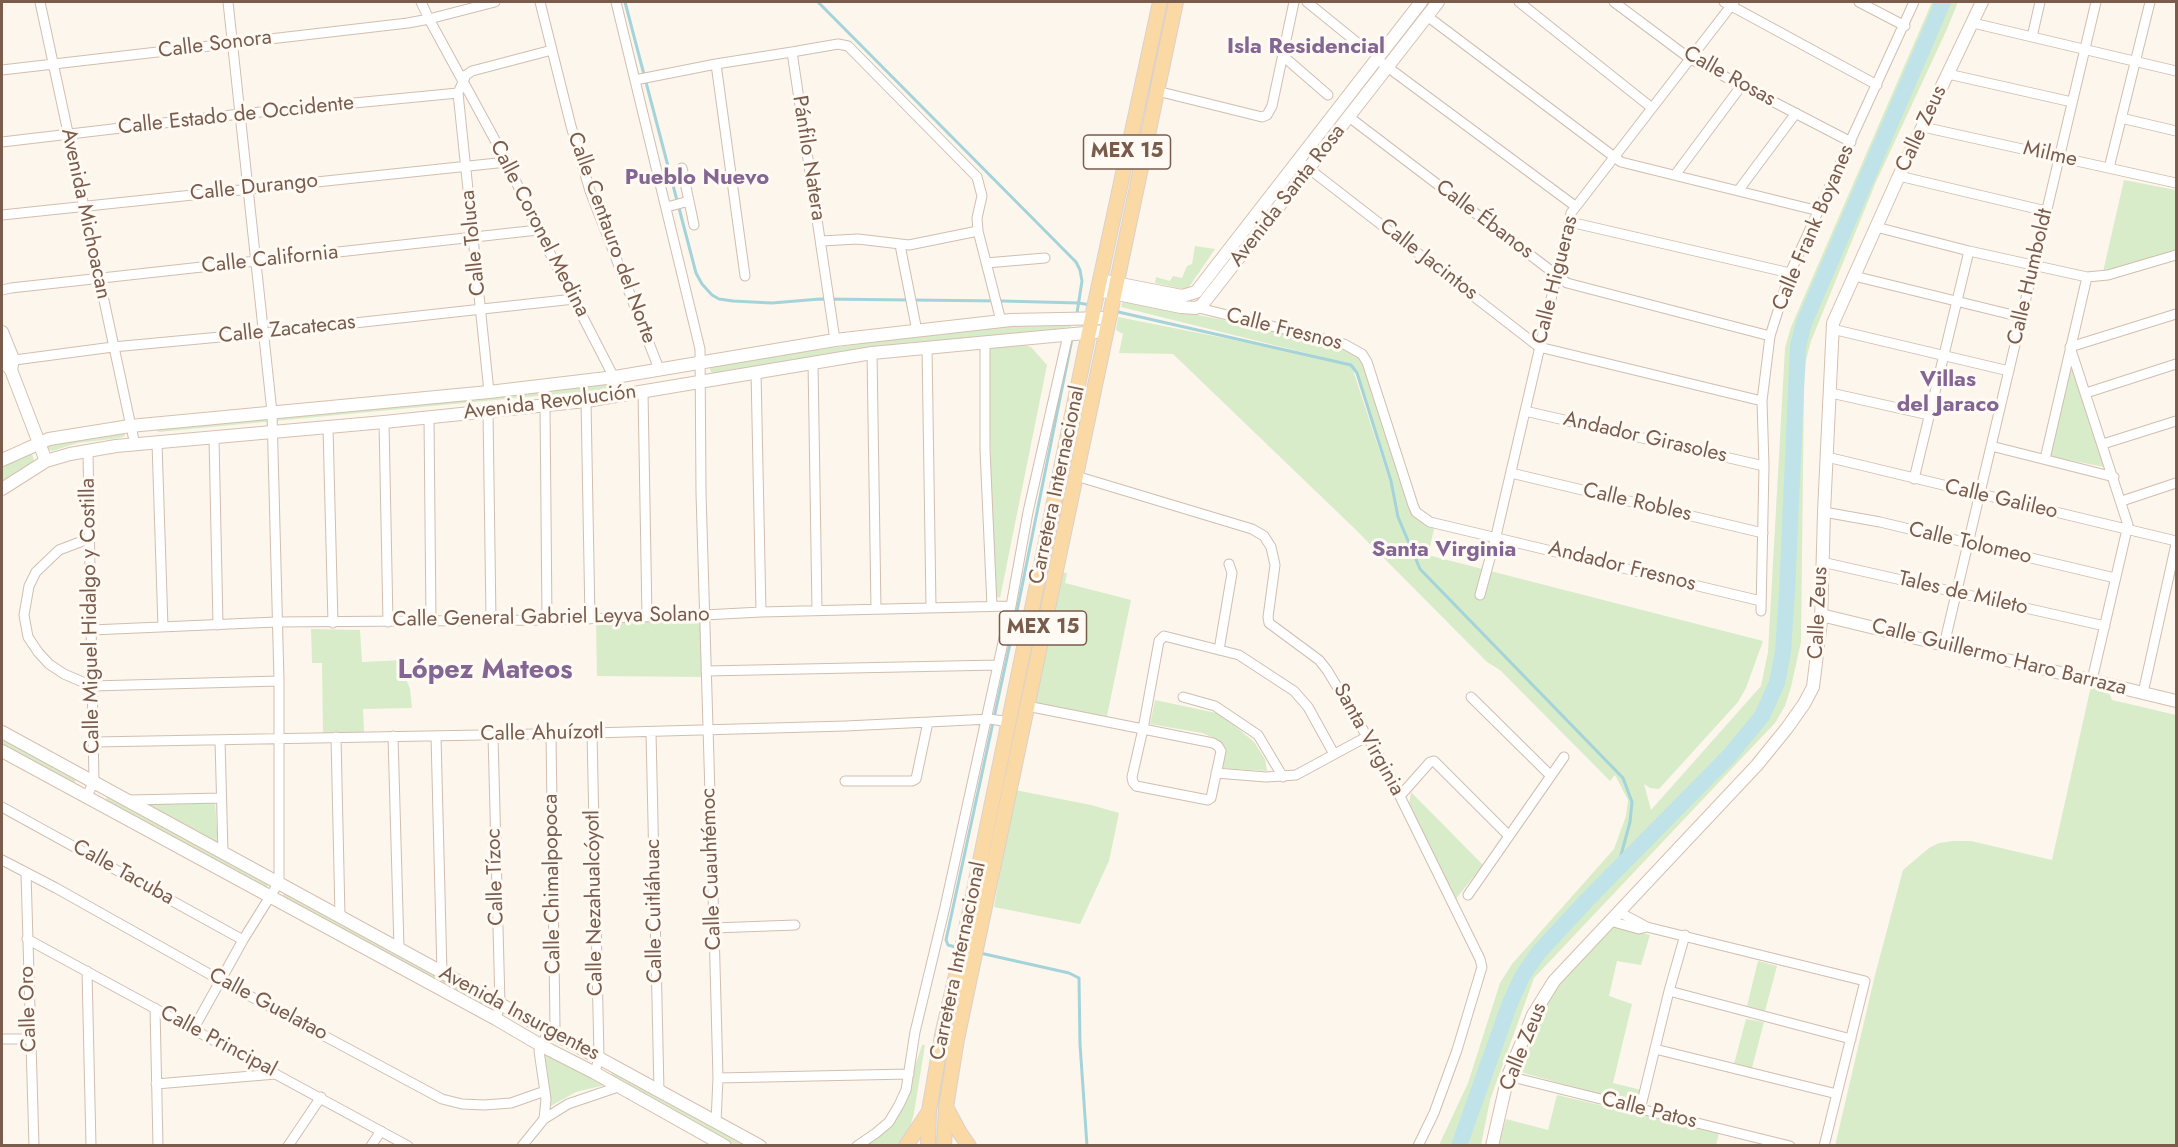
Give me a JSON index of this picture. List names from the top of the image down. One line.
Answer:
{"streets":{"main road":["MEX 15","Carretera Internacional"],"street":["Calle Sonora","Calle Rosas","Calle Estado de Occidente","Calle Zeus","Milme","Pánfilo Natera","Calle Durango","Avenida Santa Rosa","Avenida Michoacan","Calle Ébanos","Calle Frank Boyanes","Calle Coronel Medina","Calle Centauro del Norte","Calle Toluca","Calle California","Calle Jacintos","Calle Humboldt","Calle Higueras","Calle Zacatecas","Calle Fresnos","Avenida Revolución","Andador Girasoles","Calle Galileo","Calle Robles","Calle Tolomeo","Andador Fresnos","Tales de Mileto","Calle Miguel Hidalgo y Costilla","Calle General Gabriel Leyva Solano","Calle Guillermo Haro Barraza","Calle Ahuízotl","Santa Virginia","Calle Cuauhtémoc","Calle Tacuba","Calle Tízoc","Calle Chimalpopoca","Calle Nezahualcóyotl","Calle Cuitláhuac","Calle Guelatao","Calle Oro","Avenida Insurgentes","Calle Principal","Calle Patos"]},"crossings":[["Calle Sonora","Avenida Michoacan"],["Calle Sonora","Calle Coronel Medina"],["Calle Rosas","Calle Frank Boyanes"],["Calle Rosas","Calle Higueras"],["Calle Estado de Occidente","Avenida Michoacan"],["Calle Estado de Occidente","Calle Toluca"],["Calle Zeus","Milme"],["Calle Zeus","Calle Galileo"],["Calle Zeus","Calle Tolomeo"],["Calle Zeus","Tales de Mileto"],["Calle Zeus","Calle Guillermo Haro Barraza"],["Calle Zeus","Calle Patos"],["Milme","Calle Humboldt"],["Pánfilo Natera","Avenida Revolución"],["Calle Durango","Avenida Michoacan"],["Calle Durango","Calle Coronel Medina"],["Calle Durango","Calle Toluca"],["Avenida Santa Rosa","Calle Ébanos"],["Avenida Santa Rosa","Calle Jacintos"],["Avenida Santa Rosa","Calle Fresnos"],["Avenida Michoacan","Calle California"],["Avenida Michoacan","Calle Zacatecas"],["Avenida Michoacan","Avenida Revolución"],["Calle Ébanos","Calle Frank Boyanes"],["Calle Ébanos","Calle Higueras"],["Calle Frank Boyanes","Andador Girasoles"],["Calle Frank Boyanes","Calle Robles"],["Calle Frank Boyanes","Andador Fresnos"],["Calle Coronel Medina","Calle California"],["Calle Coronel Medina","Calle Zacatecas"],["Calle Coronel Medina","Avenida Revolución"],["Calle Centauro del Norte","Avenida Revolución"],["Calle Toluca","Calle California"],["Calle Toluca","Calle Zacatecas"],["Calle Toluca","Avenida Revolución"],["Calle Jacintos","Calle Higueras"],["Calle Humboldt","Calle Galileo"],["Calle Humboldt","Calle Tolomeo"],["Calle Humboldt","Tales de Mileto"],["Calle Humboldt","Calle Guillermo Haro Barraza"],["Calle Higueras","Andador Girasoles"],["Calle Higueras","Calle Robles"],["Calle Higueras","Andador Fresnos"],["Calle Fresnos","Andador Fresnos"],["Avenida Revolución","Carretera Internacional"],["Avenida Revolución","Calle Miguel Hidalgo y Costilla"],["Avenida Revolución","Calle Cuauhtémoc"],["Carretera Internacional","Calle Ahuízotl"],["Carretera Internacional","Santa Virginia"],["Calle Miguel Hidalgo y Costilla","Calle General Gabriel Leyva Solano"],["Calle Miguel Hidalgo y Costilla","Calle Ahuízotl"],["Calle Miguel Hidalgo y Costilla","Avenida Insurgentes"],["Calle General Gabriel Leyva Solano","Calle Cuauhtémoc"],["Calle Ahuízotl","Calle Cuauhtémoc"],["Calle Ahuízotl","Calle Tízoc"],["Calle Ahuízotl","Calle Chimalpopoca"],["Calle Ahuízotl","Calle Nezahualcóyotl"],["Calle Ahuízotl","Calle Cuitláhuac"],["Calle Cuauhtémoc","Avenida Insurgentes"],["Calle Tízoc","Avenida Insurgentes"],["Calle Chimalpopoca","Avenida Insurgentes"],["Calle Nezahualcóyotl","Avenida Insurgentes"],["Calle Cuitláhuac","Avenida Insurgentes"],["Calle Guelatao","Calle Oro"],["Calle Oro","Calle Principal"]],"districts":["Isla Residencial","Pueblo Nuevo","Villas del Jaraco","Santa Virginia","López Mateos"]}
